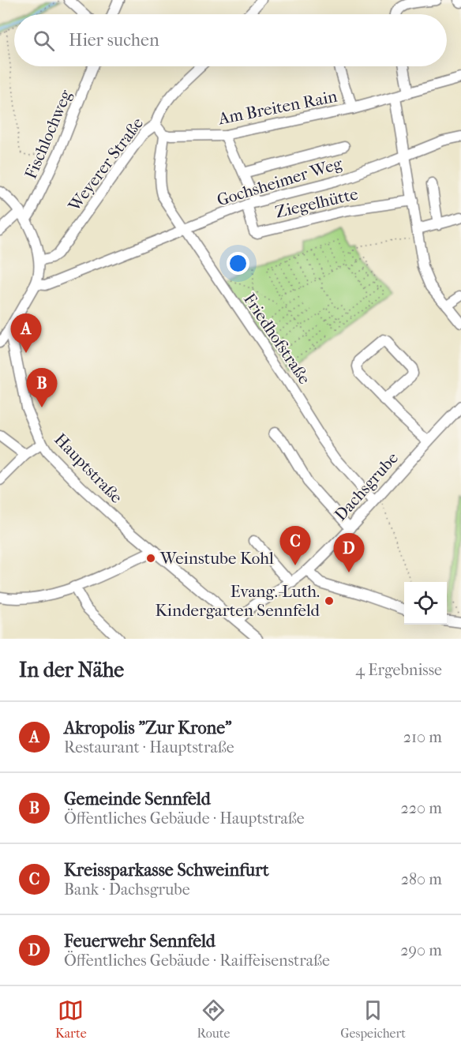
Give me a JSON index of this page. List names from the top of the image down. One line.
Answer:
{"streets":{"street":["Am Breiten Rain","Fischlochweg","Weyerer Straße","Gochsheimer Weg","Ziegelhütte","Friedhofstraße","Hauptstraße","Dachsgrube"]},"crossings":[["Am Breiten Rain","Friedhofstraße"],["Gochsheimer Weg","Ziegelhütte"],["Gochsheimer Weg","Friedhofstraße"],["Friedhofstraße","Dachsgrube"],["Hauptstraße","Dachsgrube"]],"places":["Weinstube Kohl","Evang.-Luth. Kindergarten Sennfeld"],"page":{"search":"Hier suchen","pins":["A","B","C","D"],"heading":["In der Nähe","4 Ergebnisse"],"list":[{"mark":"A","name":"Akropolis \"Zur Krone\"","note":"Restaurant · Hauptstraße","value":"210 m"},{"mark":"B","name":"Gemeinde Sennfeld","note":"Öffentliches Gebäude · Hauptstraße","value":"220 m"},{"mark":"C","name":"Kreissparkasse Schweinfurt","note":"Bank · Dachsgrube","value":"280 m"},{"mark":"D","name":"Feuerwehr Sennfeld","note":"Öffentliches Gebäude · Raiffeisenstraße","value":"290 m"}],"nav":["Karte","Route","Gespeichert"]}}
